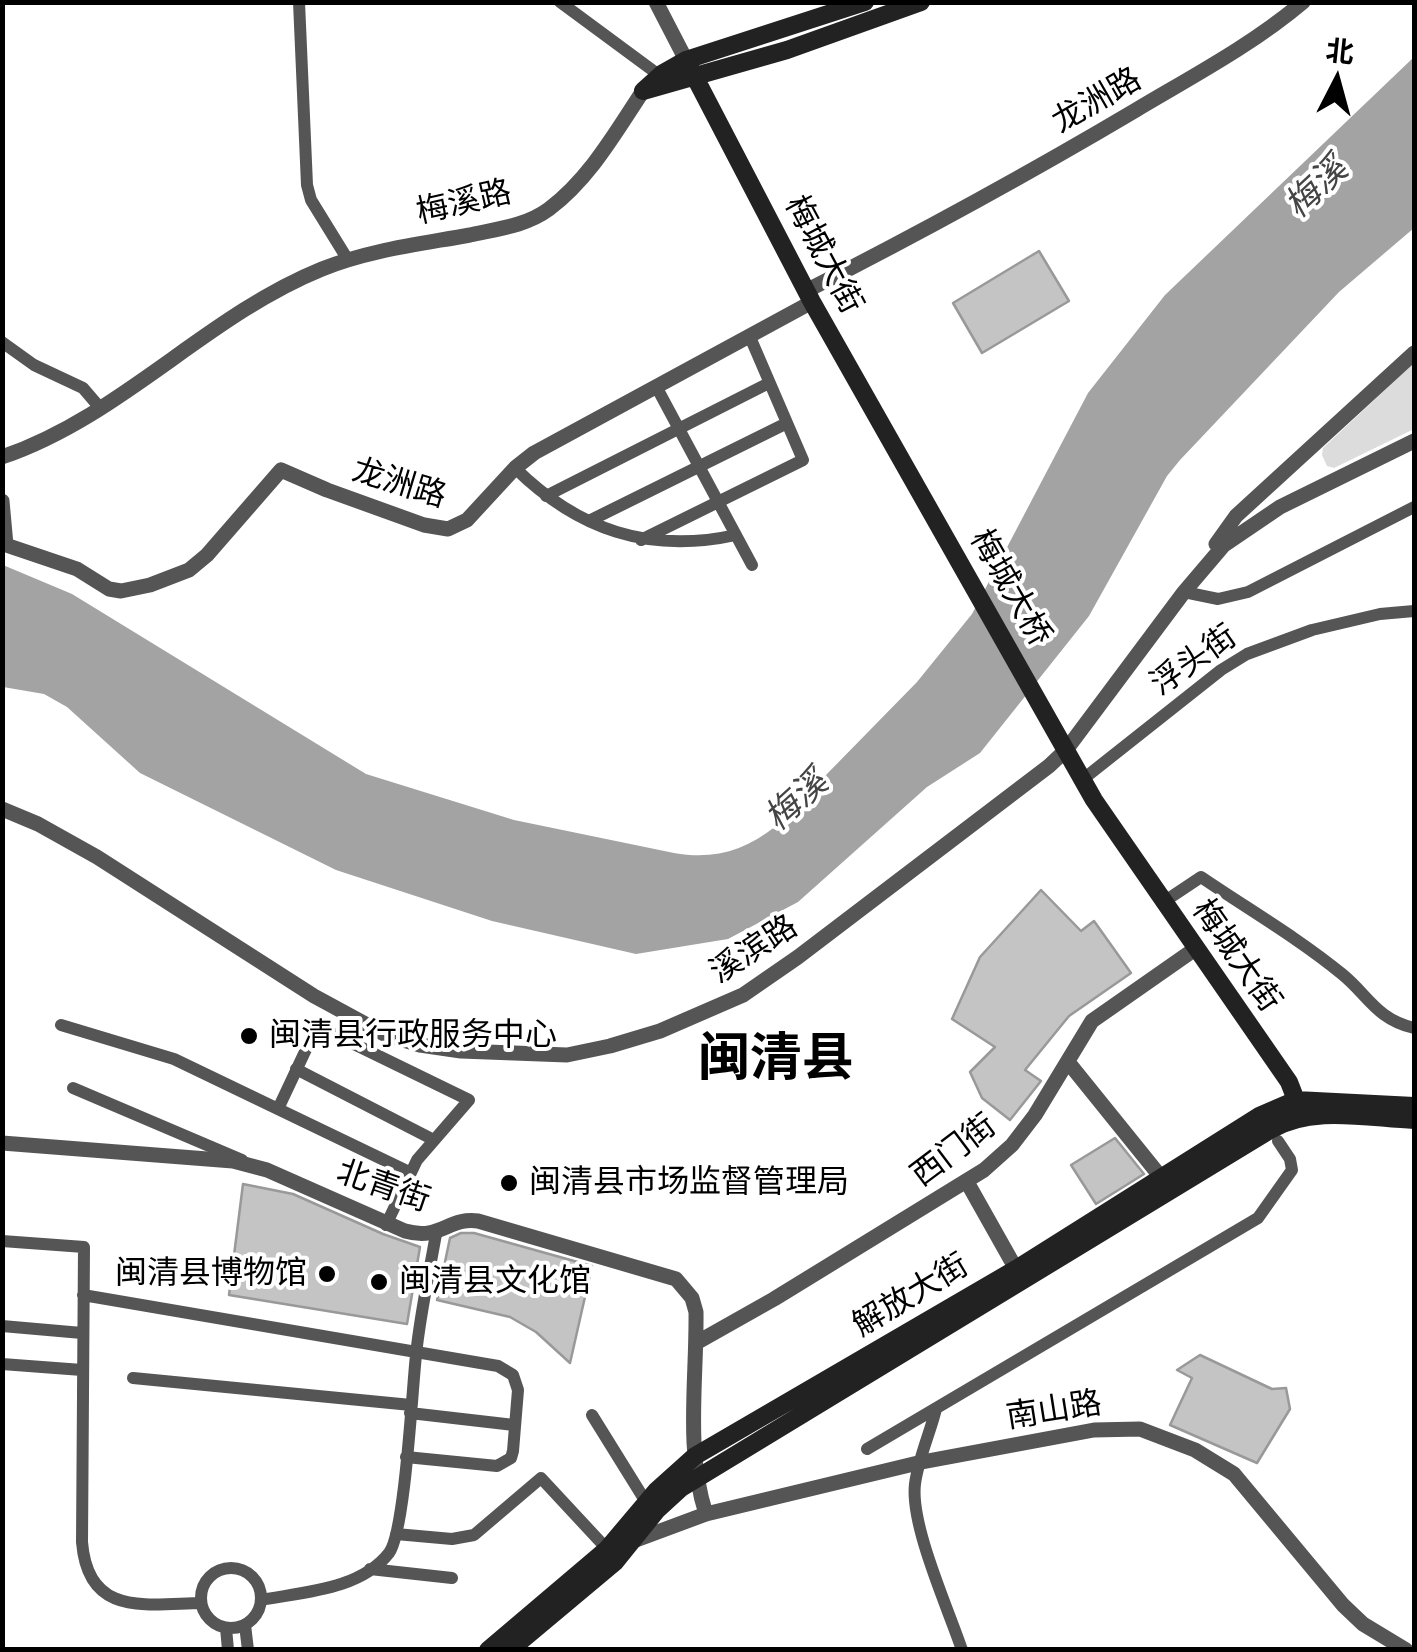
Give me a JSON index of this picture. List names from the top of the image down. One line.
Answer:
{"streets":{"main road":["梅城大街","梅城大桥","解放大街"],"street":["龙洲路","梅溪路","浮头街","溪滨路","西门街","北青街","南山路"]},"crossings":[["龙洲路","梅城大街"],["梅城大街","梅城大桥"],["梅城大街","浮头街"],["梅城大街","溪滨路"],["梅城大街","西门街"],["梅城大街","解放大街"],["西门街","北青街"],["北青街","解放大街"],["北青街","南山路"],["解放大街","南山路"]],"districts":["闽清县"],"water":["梅溪"],"places":["闽清县行政服务中心","闽清县市场监督管理局","闽清县博物馆","闽清县文化馆"],"north":"top"}
